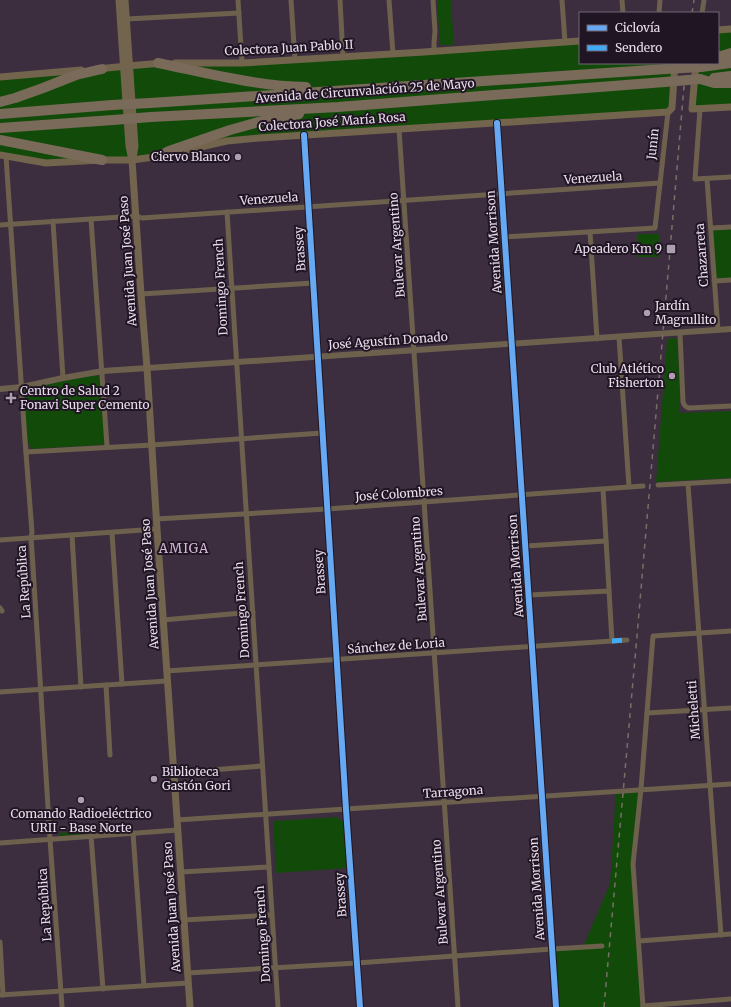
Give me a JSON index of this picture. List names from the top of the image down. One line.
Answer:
{"streets":{"highway":["Avenida de Circunvalación 25 de Mayo"],"main road":["Colectora Juan Pablo II","Colectora José María Rosa","Junín","Avenida Juan José Paso"],"street":["Venezuela","Avenida Morrison","Bulevar Argentino","Brassey","Chazarreta","Domingo French","José Agustín Donado","José Colombres","La República","Sánchez de Loria","Micheletti","Tarragona"]},"crossings":[["Colectora Juan Pablo II","Avenida Juan José Paso"],["Colectora José María Rosa","Junín"],["Colectora José María Rosa","Avenida Morrison"],["Colectora José María Rosa","Bulevar Argentino"],["Colectora José María Rosa","Brassey"],["Colectora José María Rosa","Avenida Juan José Paso"],["Colectora José María Rosa","La República"],["Junín","Venezuela"],["Venezuela","Avenida Morrison"],["Venezuela","Bulevar Argentino"],["Venezuela","Brassey"],["Venezuela","Avenida Juan José Paso"],["Venezuela","Domingo French"],["Venezuela","La República"],["Avenida Morrison","José Agustín Donado"],["Avenida Morrison","José Colombres"],["Avenida Morrison","Sánchez de Loria"],["Avenida Morrison","Tarragona"],["Bulevar Argentino","José Agustín Donado"],["Bulevar Argentino","José Colombres"],["Bulevar Argentino","Sánchez de Loria"],["Bulevar Argentino","Tarragona"],["Brassey","José Agustín Donado"],["Brassey","José Colombres"],["Brassey","Sánchez de Loria"],["Brassey","Tarragona"],["Chazarreta","José Agustín Donado"],["Avenida Juan José Paso","José Agustín Donado"],["Avenida Juan José Paso","José Colombres"],["Avenida Juan José Paso","Sánchez de Loria"],["Avenida Juan José Paso","Tarragona"],["Domingo French","José Agustín Donado"],["Domingo French","José Colombres"],["Domingo French","Sánchez de Loria"],["Domingo French","Tarragona"],["José Agustín Donado","La República"],["Micheletti","Tarragona"]],"districts":["AMIGA"],"places":{"other":["Ciervo Blanco","Jardín Magrullito","Club Atlético Fisherton","Biblioteca Gastón Gori","Comando Radioeléctrico URII - Base Norte"],"transit":["Apeadero Km 9"],"health":["Centro de Salud 2 Fonavi Super Cemento"]},"legend":["Ciclovía","Sendero"]}
